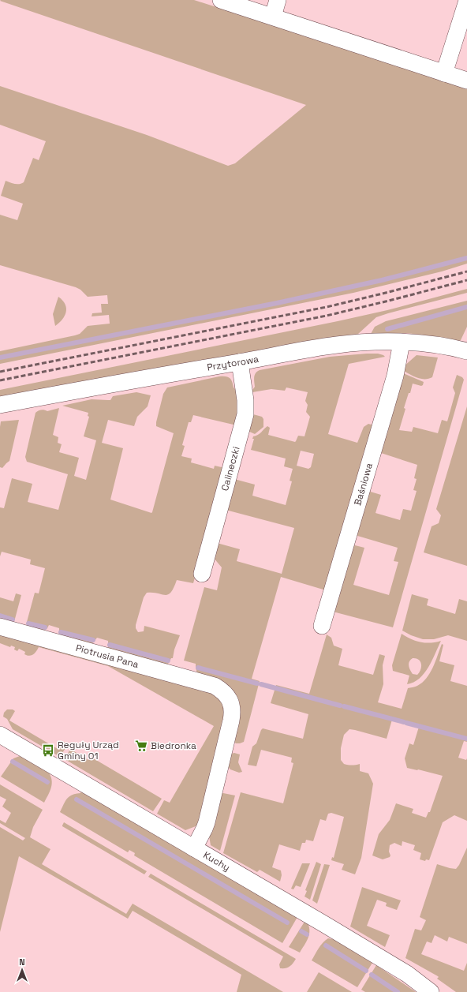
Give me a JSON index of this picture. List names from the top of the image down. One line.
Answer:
{"streets":{"street":["Przytorowa","Calineczki","Baśniowa","Piotrusia Pana","Kuchy"]},"crossings":[["Przytorowa","Calineczki"],["Przytorowa","Baśniowa"],["Piotrusia Pana","Kuchy"]],"places":{"supermarket":["Biedronka"],"bus stop":["Reguły Urząd Gminy 01"]},"north":"top"}
